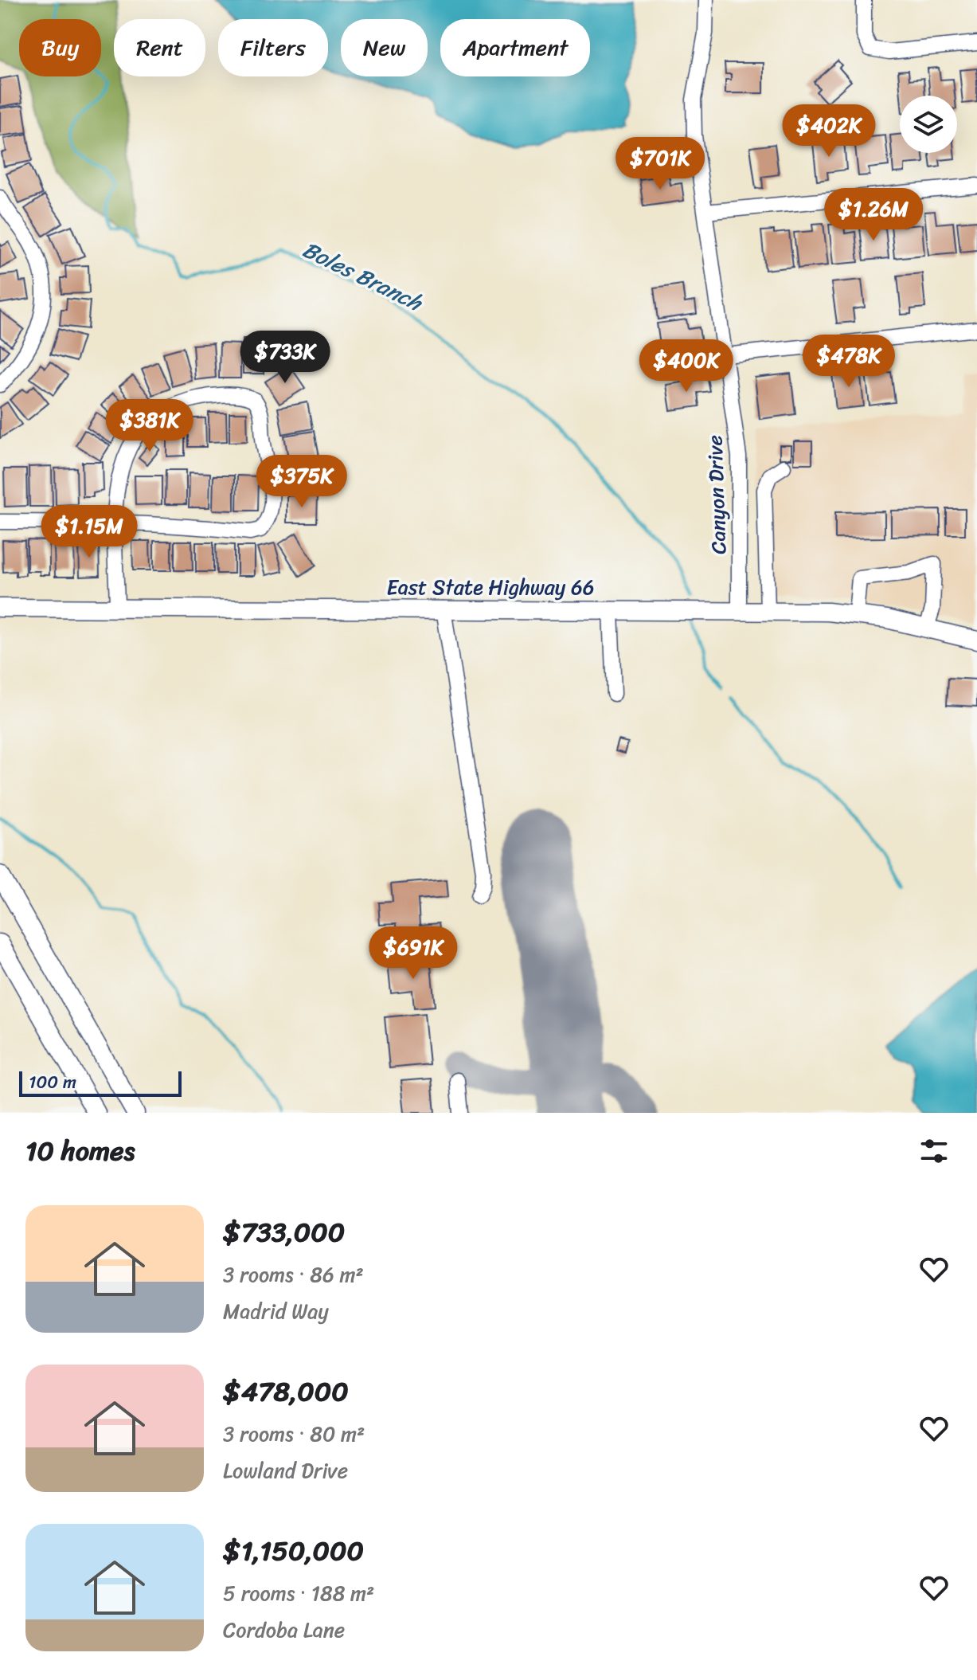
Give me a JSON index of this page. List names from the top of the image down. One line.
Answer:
{"streets":{"main road":["East State Highway 66"],"street":["Canyon Drive"]},"crossings":[["Canyon Drive","East State Highway 66"]],"water":["Boles Branch"],"scale_bar":"100 m","page":{"chip":["Buy","Rent","Filters","New","Apartment"],"price":["$402K","$701K","$1.26M","$733K","$478K","$400K","$381K","$375K","$1.15M","$691K"],"scale":"100 m","heading":"10 homes","list":[{"name":"$733,000","note":"3 rooms · 86 m² · Madrid Way"},{"name":"$478,000","note":"3 rooms · 80 m² · Lowland Drive"},{"name":"$1,150,000","note":"5 rooms · 188 m² · Cordoba Lane"}]}}
